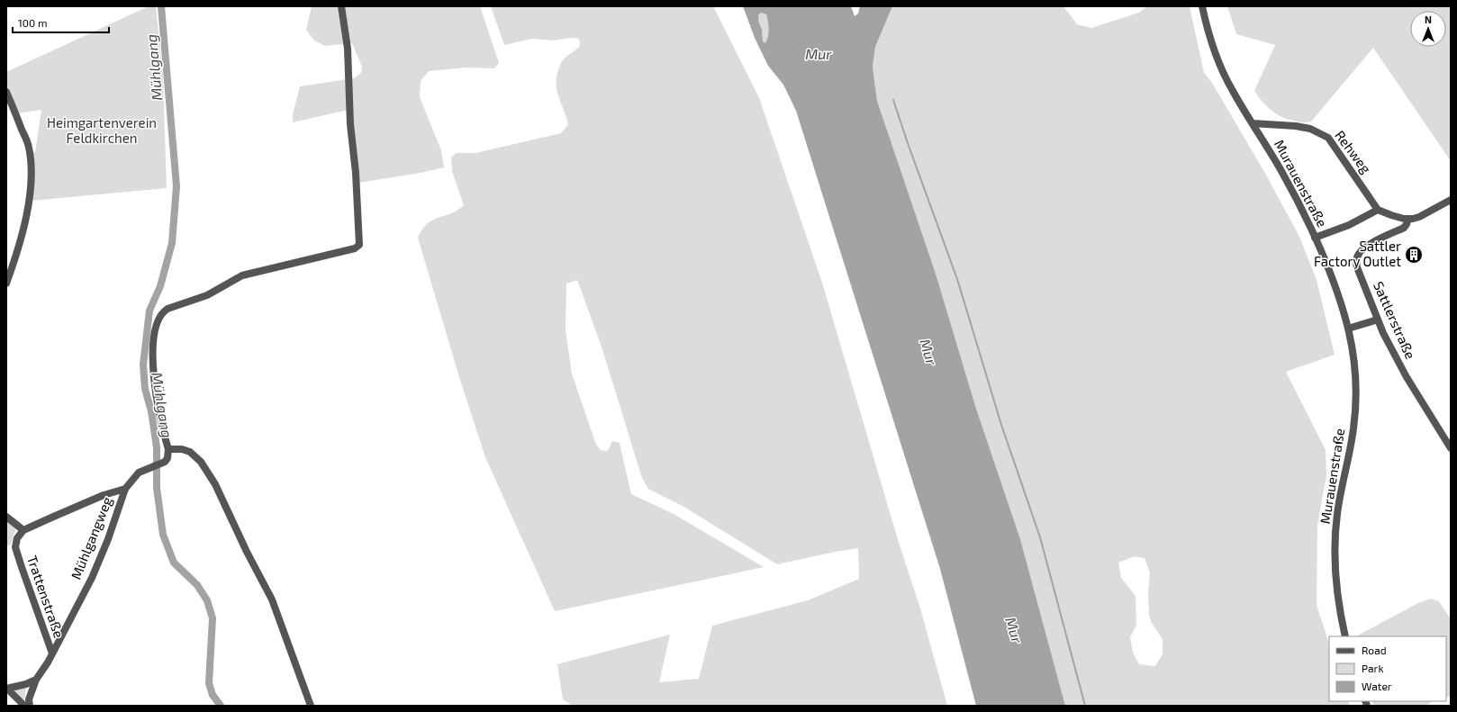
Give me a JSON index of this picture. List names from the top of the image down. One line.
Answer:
{"streets":{"street":["Rehweg","Murauenstraße","Sattlerstraße","Mühlgangweg","Trattenstraße"]},"crossings":[["Rehweg","Murauenstraße"],["Mühlgangweg","Trattenstraße"]],"water":["Mur","Mühlgang"],"parks":["Heimgartenverein Feldkirchen"],"places":{"building":["Sattler Factory Outlet"]},"legend":["Road","Park","Water"],"scale_bar":"100 m","north":"top"}
